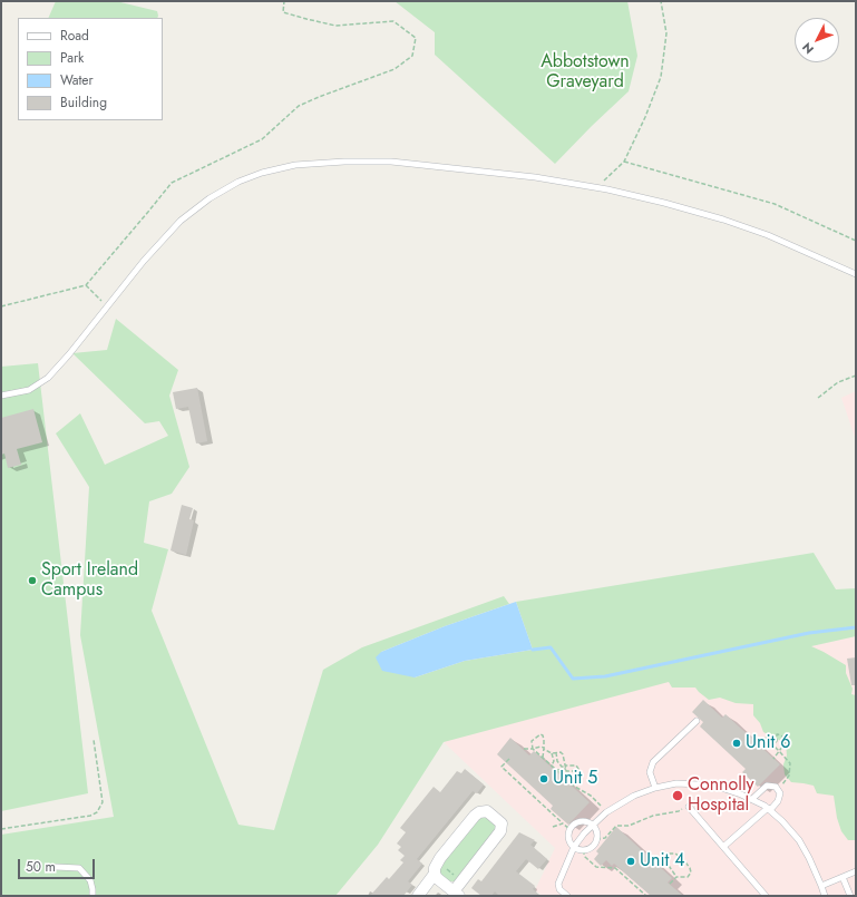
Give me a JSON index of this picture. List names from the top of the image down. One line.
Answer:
{"parks":["Abbotstown Graveyard"],"places":["Sport Ireland Campus","Unit 6","Unit 5","Connolly Hospital","Unit 4"],"legend":["Road","Park","Water","Building"],"scale_bar":"50 m","north":"bottom left"}
